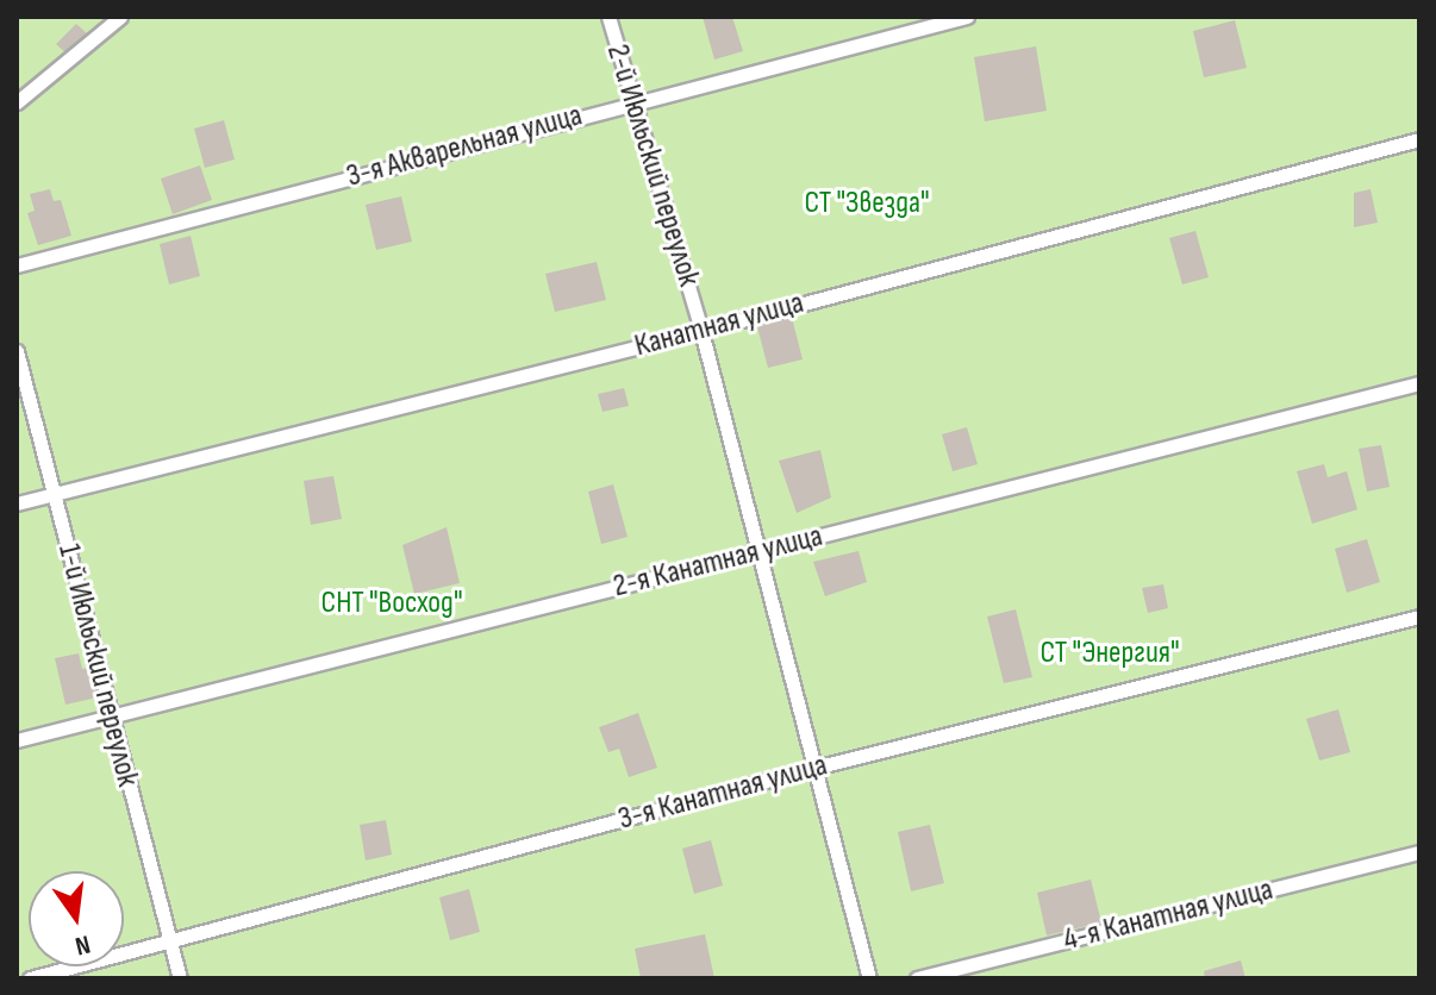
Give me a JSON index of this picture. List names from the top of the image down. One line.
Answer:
{"streets":{"lane":["3-я Акварельная улица","2-й Июльский переулок","Канатная улица","2-я Канатная улица","1-й Июльский переулок","3-я Канатная улица","4-я Канатная улица"]},"crossings":[["3-я Акварельная улица","2-й Июльский переулок"],["2-й Июльский переулок","Канатная улица"],["2-й Июльский переулок","2-я Канатная улица"],["2-й Июльский переулок","3-я Канатная улица"],["Канатная улица","1-й Июльский переулок"],["2-я Канатная улица","1-й Июльский переулок"],["1-й Июльский переулок","3-я Канатная улица"]],"parks":["СТ \"Звезда\"","СНТ \"Восход\"","СТ \"Энергия\""],"north":"bottom"}
